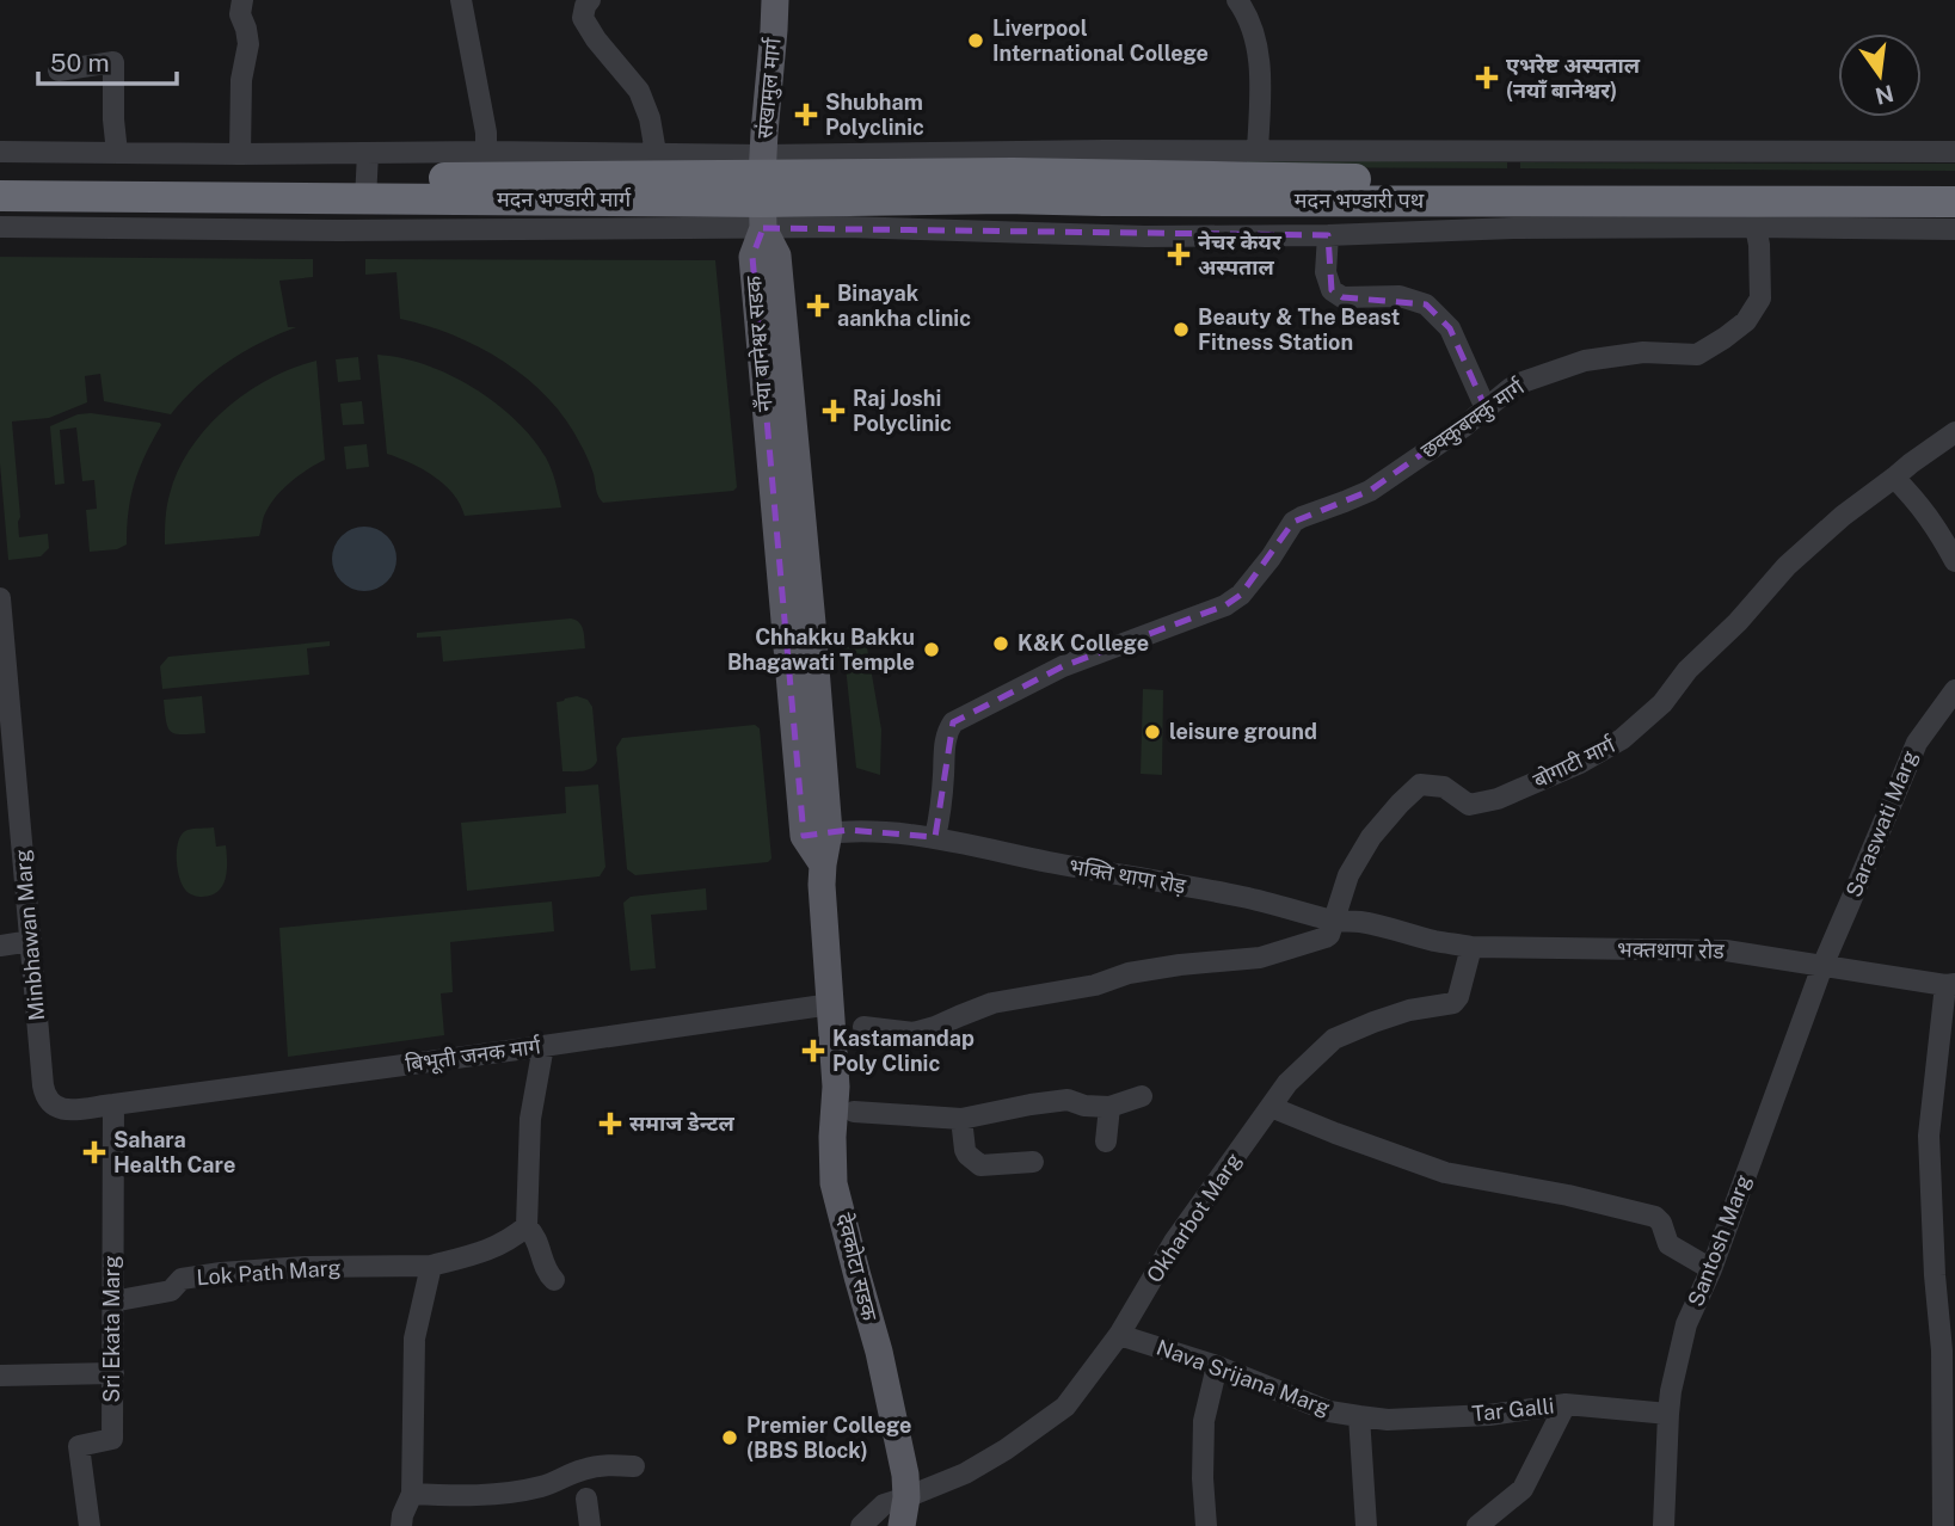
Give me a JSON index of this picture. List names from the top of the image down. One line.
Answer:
{"streets":{"highway":["मदन भण्डारी मार्ग","मदन भण्डारी पथ"],"main road":["संखामुल मार्ग","नँया बानेश्वर सडक","देवकोटा सडक"],"street":["छक्कुबक्कु मार्ग","बोगाटी मार्ग","Saraswati Marg","भक्ति थापा रोड़","Minbhawan Marg","भक्तथापा रोड","बिभूती जनक मार्ग","Okharbot Marg","Santosh Marg","Lok Path Marg","Sri Ekata Marg","Nava Srijana Marg","Tar Galli"]},"crossings":[["संखामुल मार्ग","मदन भण्डारी मार्ग"],["संखामुल मार्ग","मदन भण्डारी पथ"],["संखामुल मार्ग","नँया बानेश्वर सडक"],["मदन भण्डारी मार्ग","मदन भण्डारी पथ"],["मदन भण्डारी मार्ग","नँया बानेश्वर सडक"],["मदन भण्डारी पथ","नँया बानेश्वर सडक"],["नँया बानेश्वर सडक","भक्ति थापा रोड़"],["नँया बानेश्वर सडक","देवकोटा सडक"],["छक्कुबक्कु मार्ग","भक्ति थापा रोड़"],["बोगाटी मार्ग","भक्ति थापा रोड़"],["Saraswati Marg","भक्तथापा रोड"],["Saraswati Marg","Santosh Marg"],["भक्ति थापा रोड़","भक्तथापा रोड"],["Minbhawan Marg","बिभूती जनक मार्ग"],["Minbhawan Marg","Sri Ekata Marg"],["भक्तथापा रोड","Okharbot Marg"],["भक्तथापा रोड","Santosh Marg"],["बिभूती जनक मार्ग","देवकोटा सडक"],["बिभूती जनक मार्ग","Sri Ekata Marg"],["Okharbot Marg","देवकोटा सडक"],["Okharbot Marg","Nava Srijana Marg"],["Santosh Marg","Tar Galli"],["Lok Path Marg","Sri Ekata Marg"],["Nava Srijana Marg","Tar Galli"]],"places":{"other":["Liverpool International College","Beauty & The Beast Fitness Station","K&K College","Chhakku Bakku Bhagawati Temple","leisure ground","Premier College (BBS Block)"],"health":["एभरेष्ट अस्पताल (नयाँ बानेश्वर)","Shubham Polyclinic","नेचर केयर अस्पताल","Binayak aankha clinic","Raj Joshi Polyclinic","Kastamandap Poly Clinic","समाज डेन्टल","Sahara Health Care"]},"scale_bar":"50 m","north":"bottom"}
